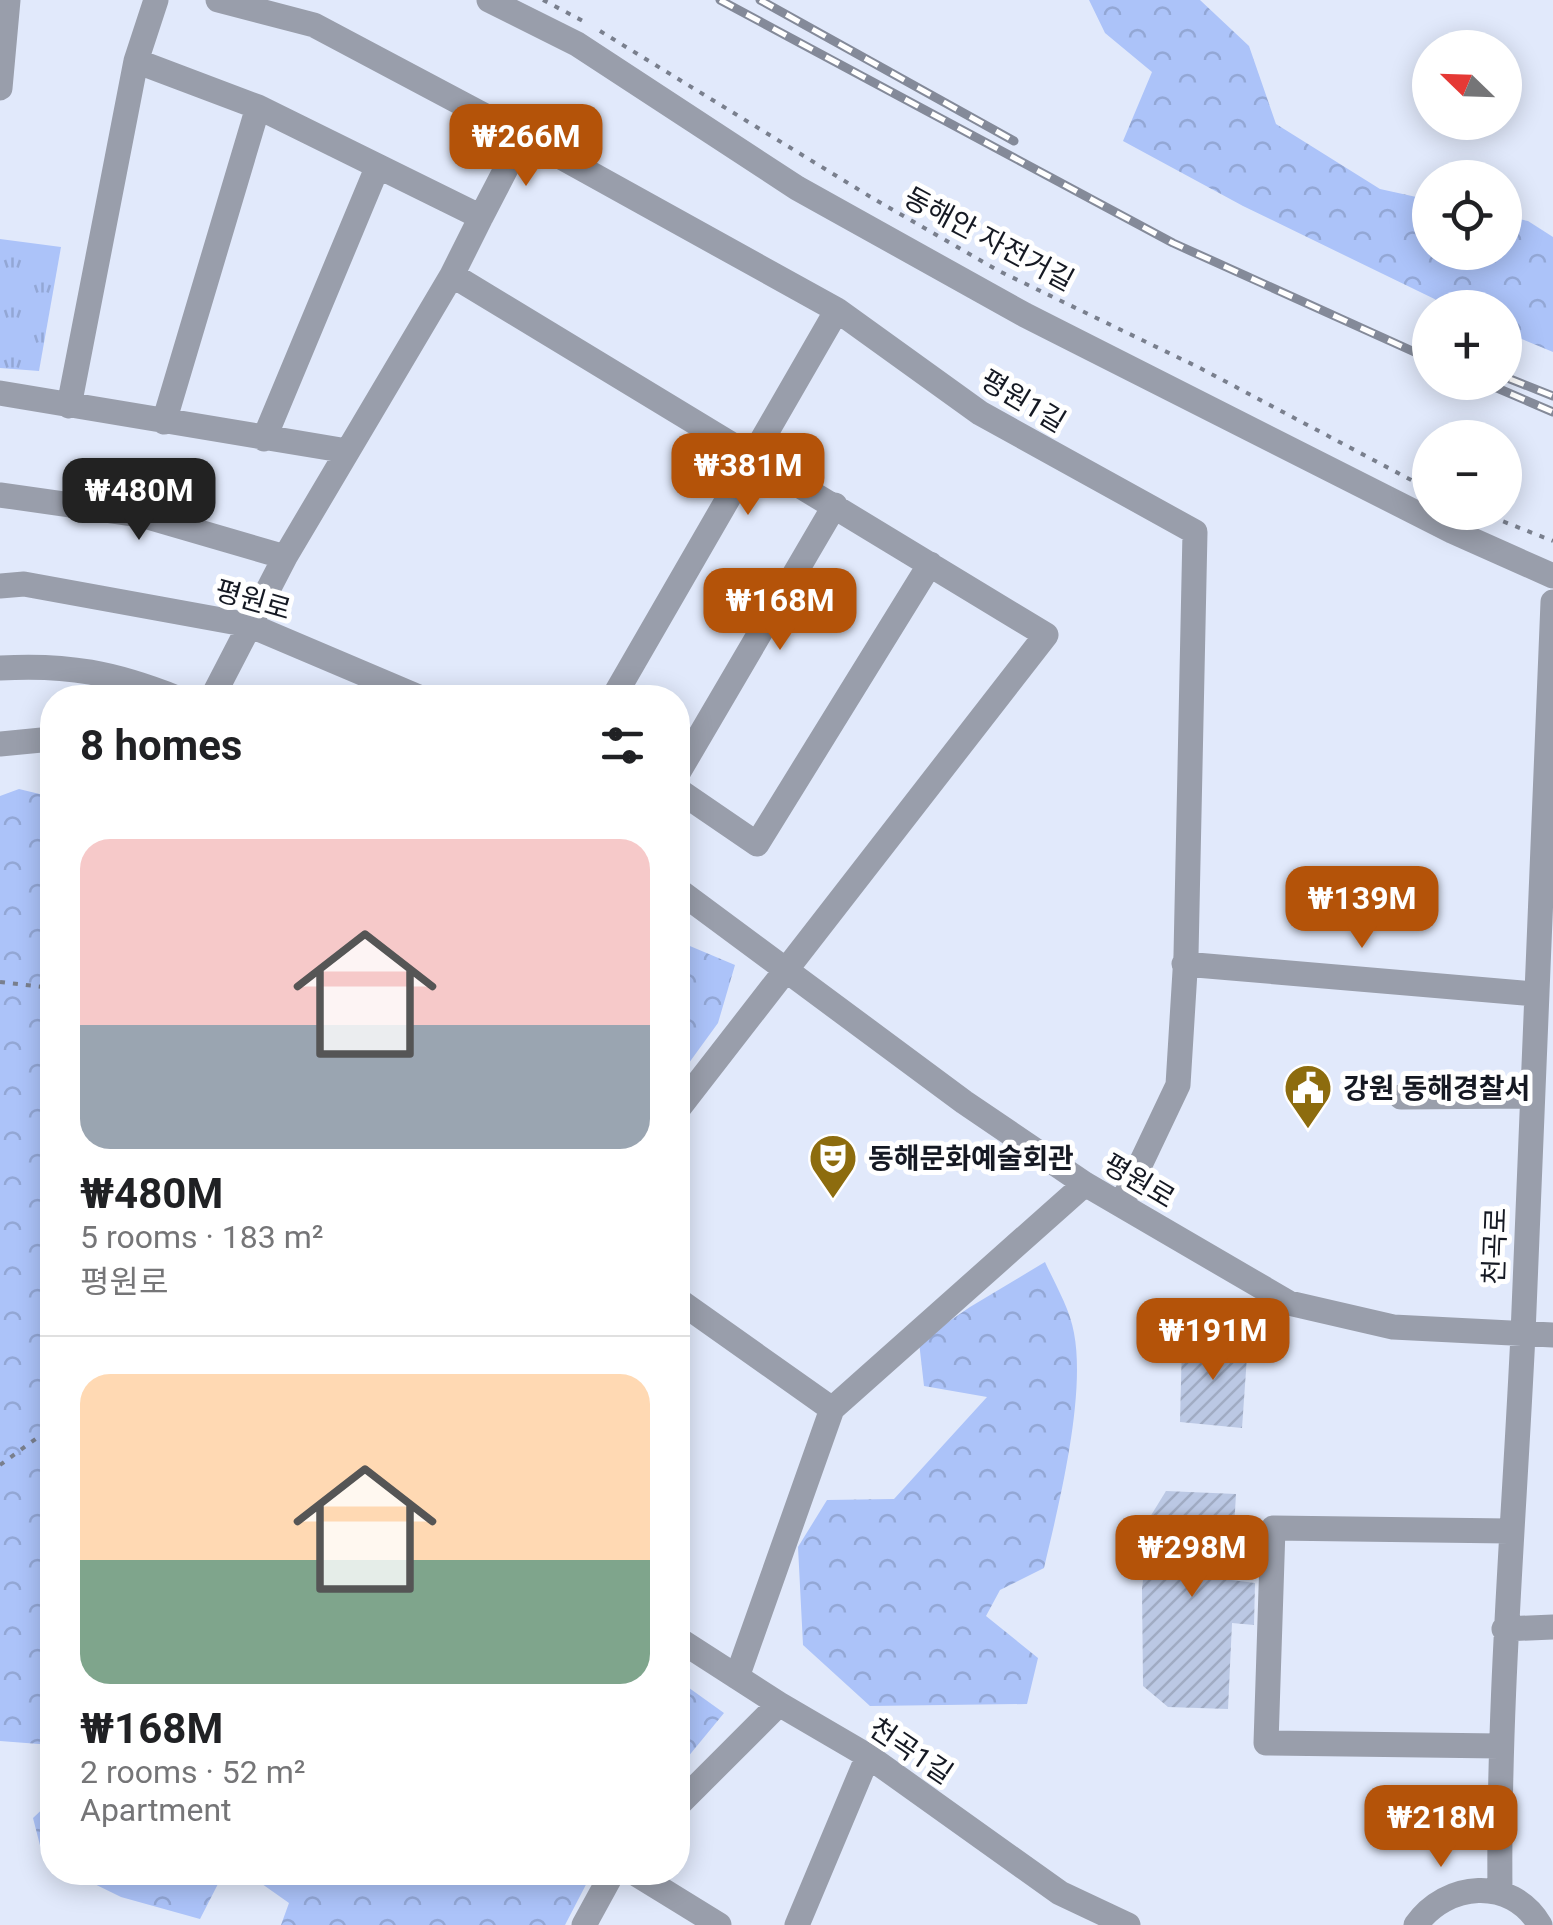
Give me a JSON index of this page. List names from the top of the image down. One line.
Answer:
{"streets":{"street":["평원1길","평원로","천곡로","천곡1길"],"path":["동해안 자전거길"]},"crossings":[["평원1길","평원로"],["평원로","천곡로"]],"places":{"public building":["강원 동해경찰서"],"theatre":["동해문화예술회관"]},"north":"top left","page":{"map_buttons":["+","−"],"price":["₩266M","₩381M","₩480M","₩168M","₩139M","₩191M","₩298M","₩218M"],"heading":"8 homes","list":[{"name":"₩480M","note":"5 rooms · 183 m² · 평원로"},{"name":"₩168M","note":"2 rooms · 52 m² · Apartment"}]}}
